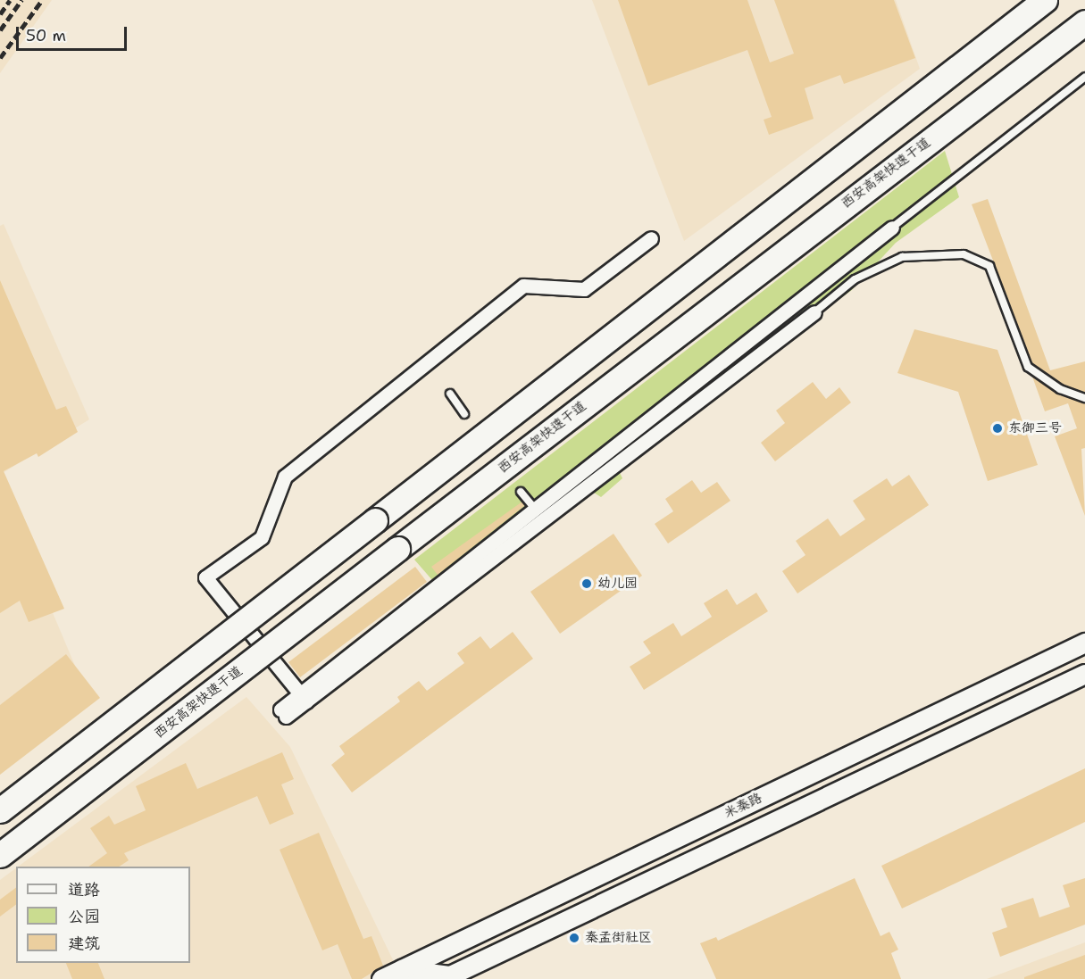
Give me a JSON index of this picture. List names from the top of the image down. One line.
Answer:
{"streets":{"highway":["西安高架快速干道"],"street":["米秦路"]},"places":["东御三号","幼儿园","秦孟街社区"],"legend":["道路","公园","建筑"],"scale_bar":"50 m"}
